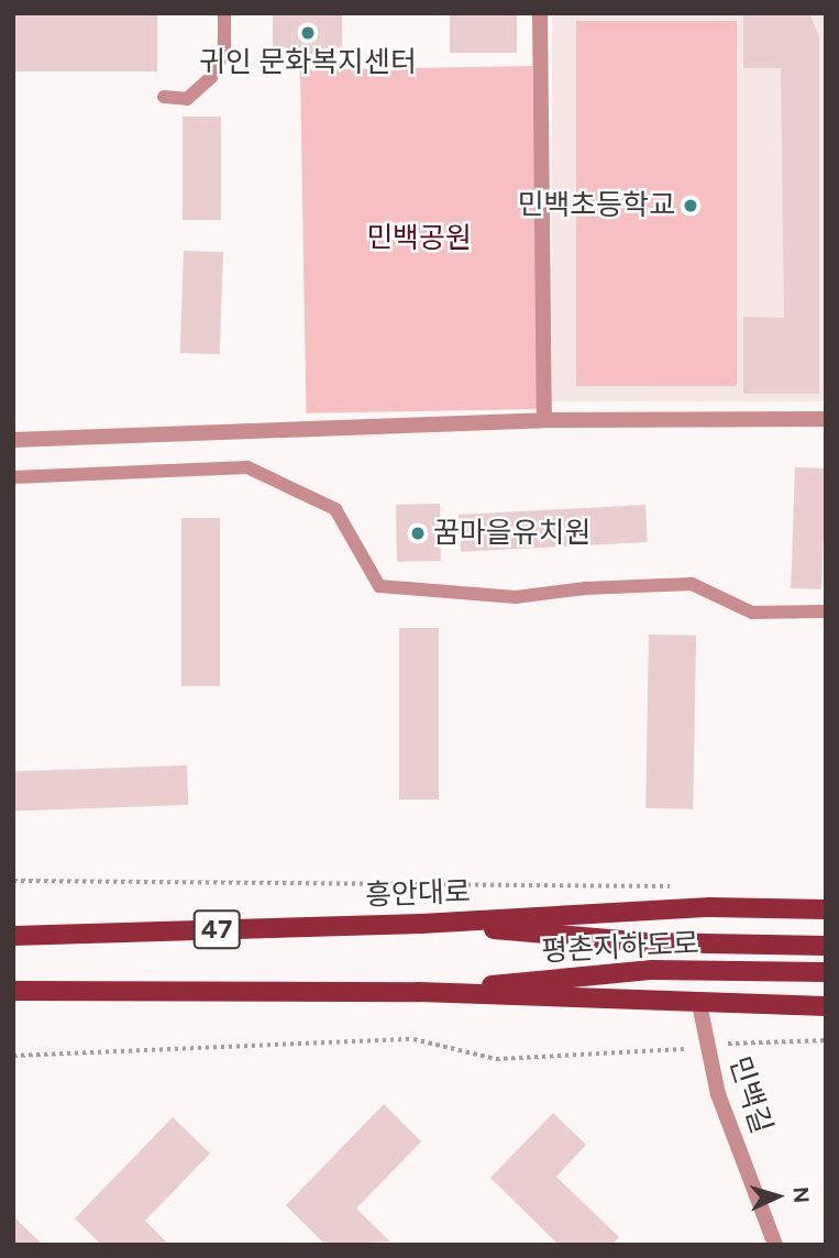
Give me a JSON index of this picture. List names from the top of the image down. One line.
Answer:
{"streets":{"main road":["흥안대로","47","평촌지하도로"],"street":["민백길"]},"crossings":[["흥안대로","평촌지하도로"],["47","평촌지하도로"]],"parks":["민백공원"],"places":["귀인 문화복지센터","민백초등학교","꿈마을유치원"],"north":"right"}
